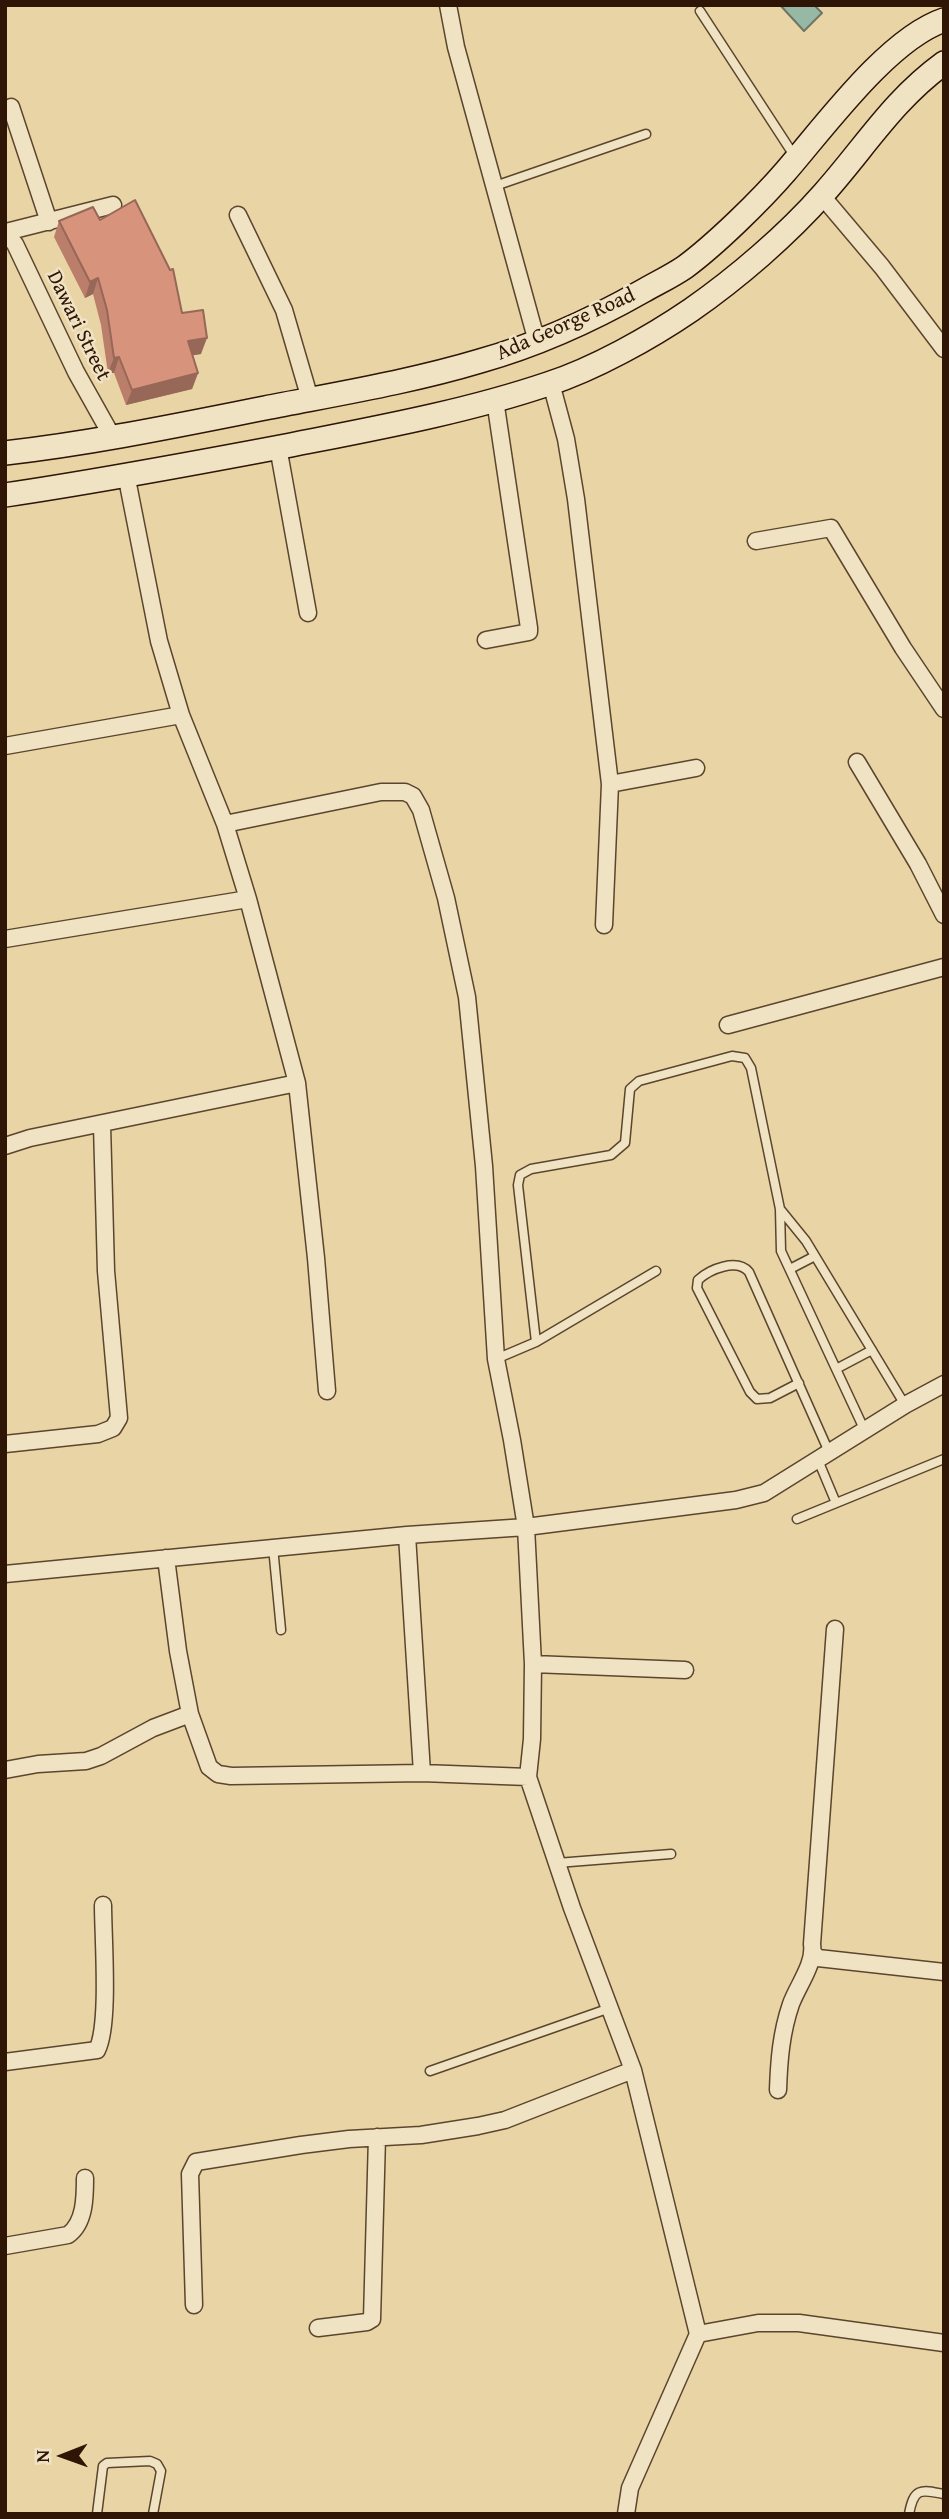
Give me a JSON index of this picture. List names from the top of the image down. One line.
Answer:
{"streets":{"main road":["Ada George Road"],"street":["Dawari Street"]},"crossings":[["Ada George Road","Dawari Street"]],"north":"left"}
